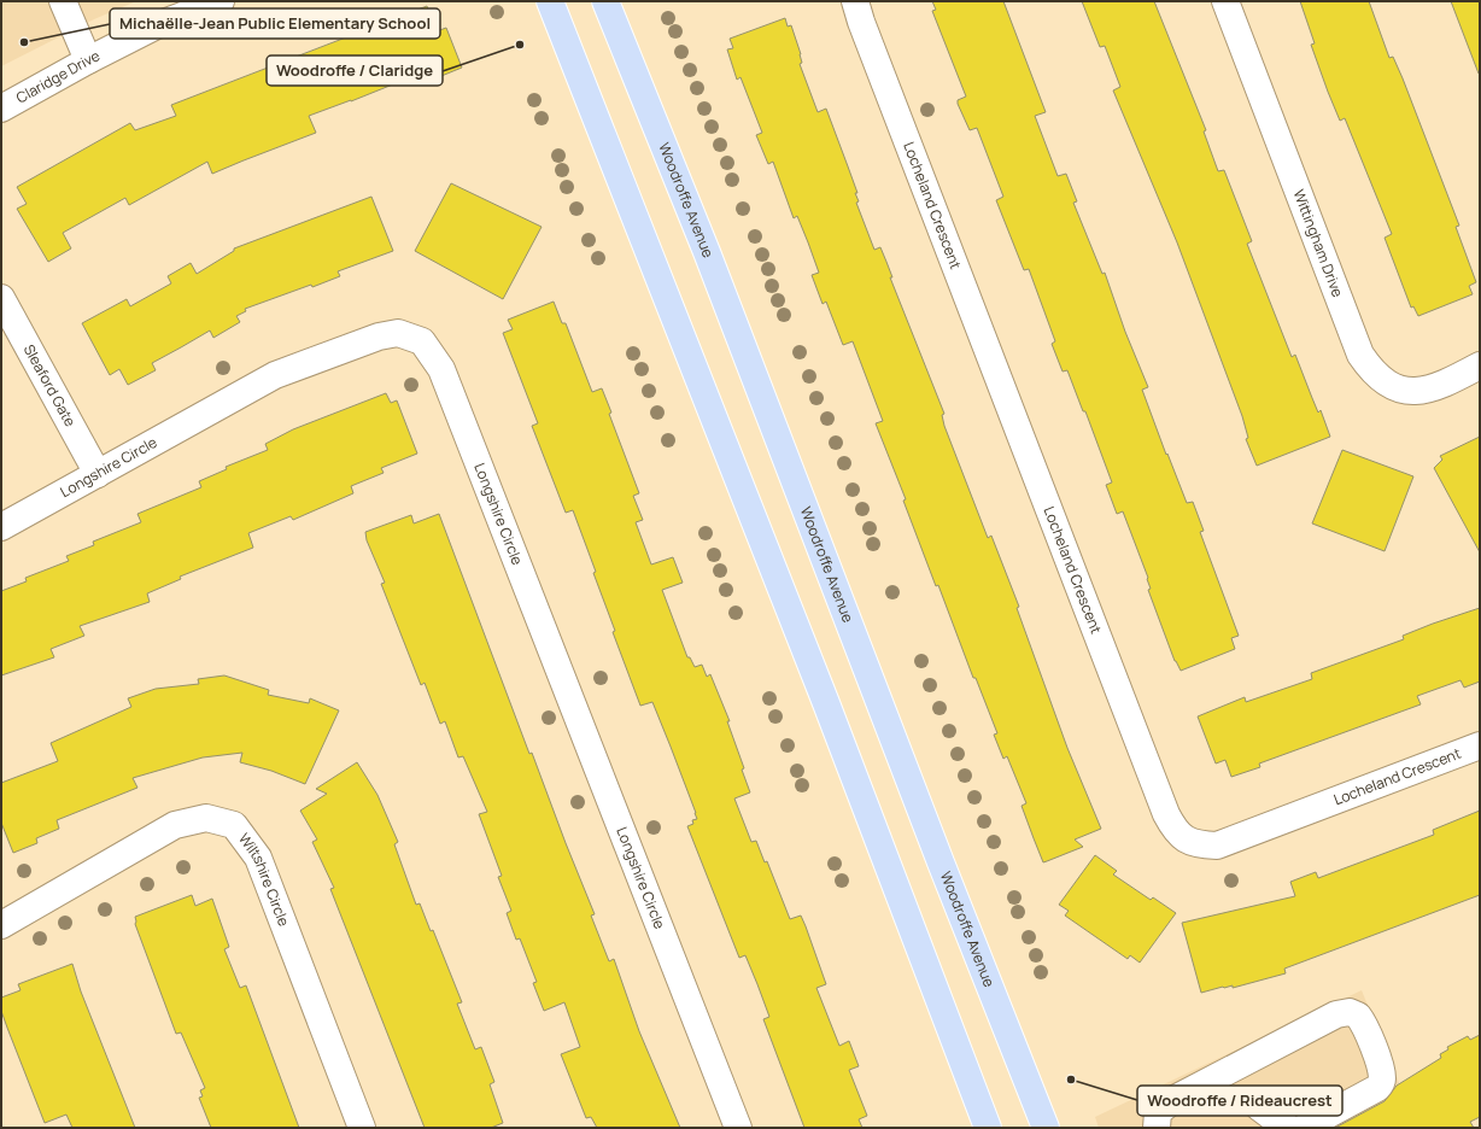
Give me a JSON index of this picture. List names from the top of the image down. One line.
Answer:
{"streets":{"main road":["Woodroffe Avenue"],"street":["Claridge Drive","Locheland Crescent","Wittingham Drive","Sleaford Gate","Longshire Circle","Wiltshire Circle"]},"crossings":[["Sleaford Gate","Longshire Circle"]],"places":["Michaëlle-Jean Public Elementary School","Woodroffe / Claridge","Woodroffe / Rideaucrest"]}
